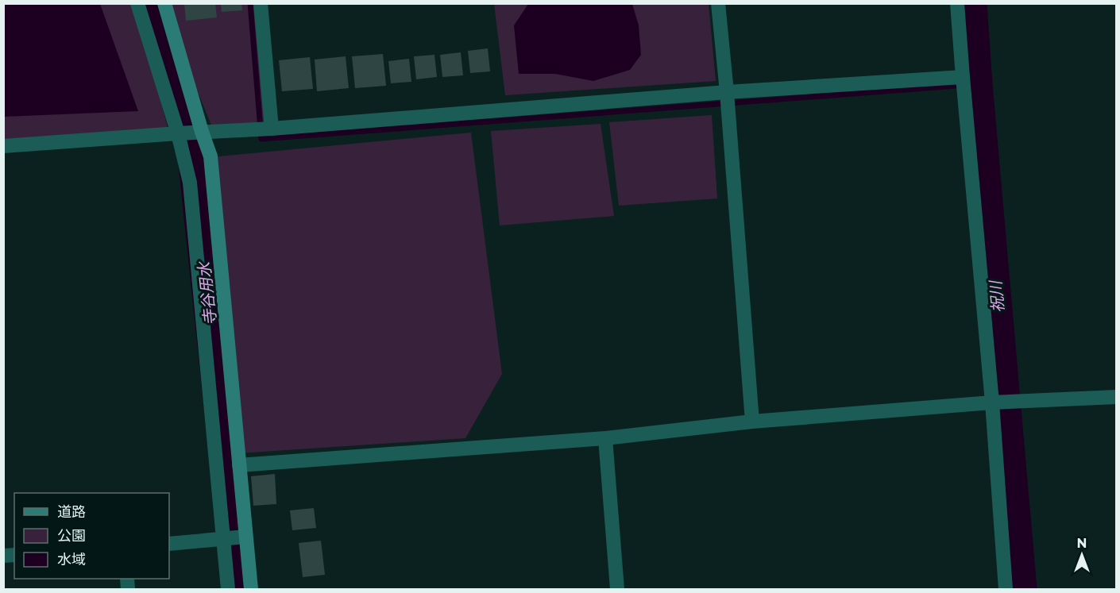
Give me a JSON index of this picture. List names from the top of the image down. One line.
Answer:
{"water":["寺谷用水","祝川"],"legend":["道路","公園","水域"],"north":"top"}
